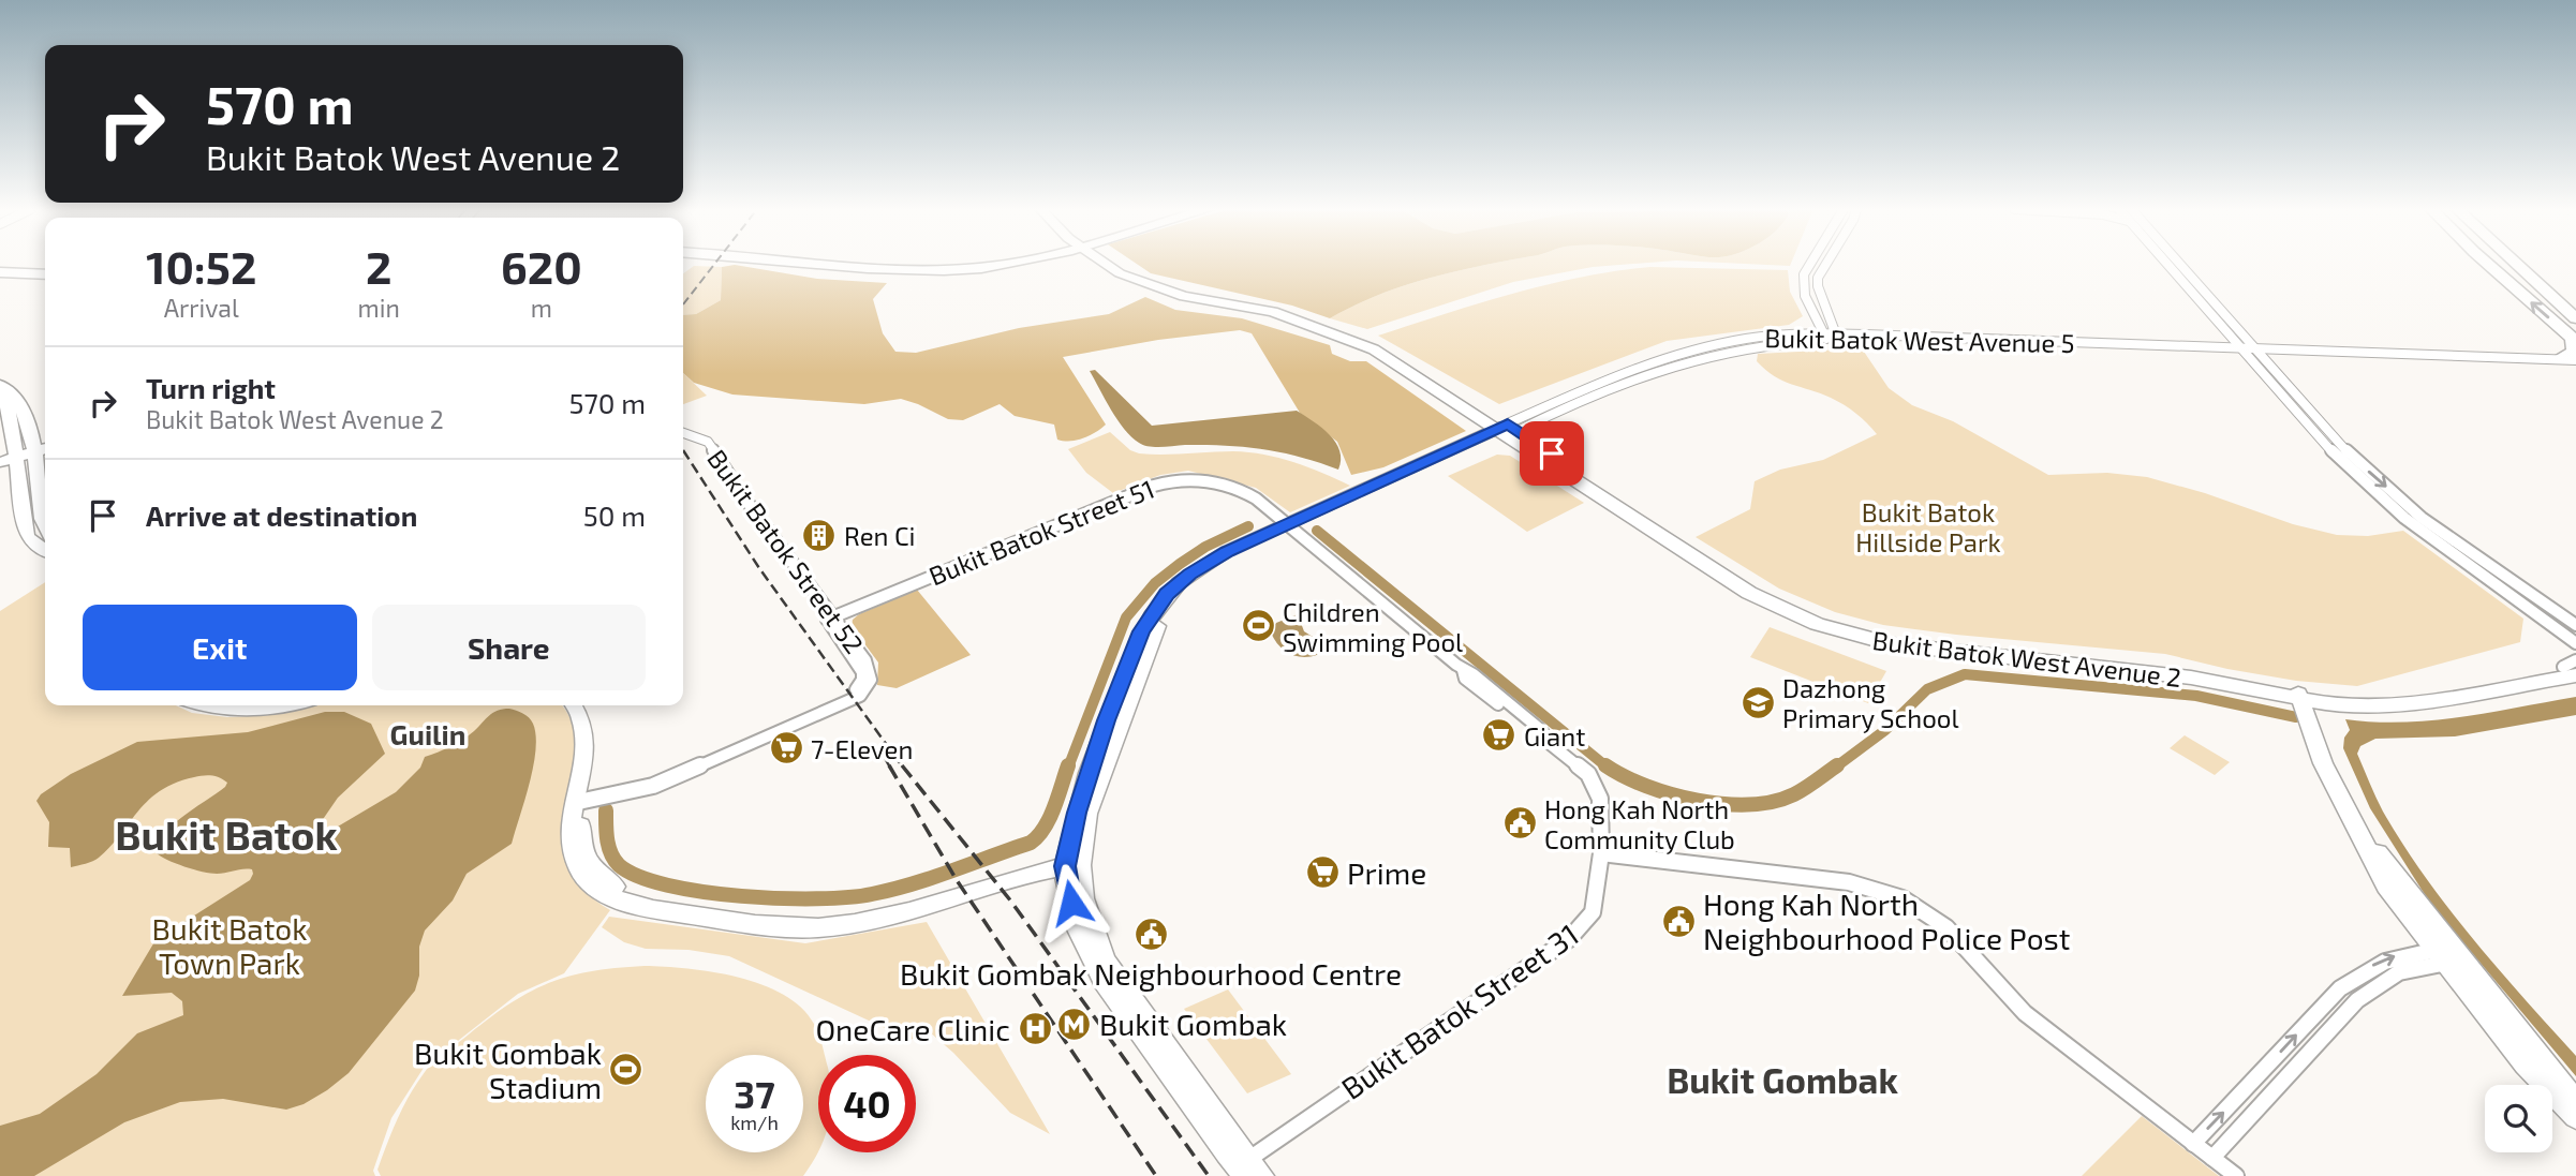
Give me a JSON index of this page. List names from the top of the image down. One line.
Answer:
{"streets":{"street":["Bukit Batok West Avenue 5","Bukit Batok Street 51","Bukit Batok Street 52","Bukit Batok West Avenue 2","Bukit Batok Street 31"]},"crossings":[["Bukit Batok West Avenue 5","Bukit Batok Street 51"],["Bukit Batok West Avenue 5","Bukit Batok West Avenue 2"],["Bukit Batok West Avenue 5","Bukit Batok Street 31"],["Bukit Batok Street 51","Bukit Batok Street 52"],["Bukit Batok Street 51","Bukit Batok Street 31"]],"districts":["Guilin","Bukit Batok","Bukit Gombak"],"parks":["Bukit Batok Hillside Park","Bukit Batok Town Park"],"places":{"building":["Ren Ci"],"sports":["Children Swimming Pool","Bukit Gombak Stadium"],"school or university":["Dazhong Primary School"],"supermarket":["Giant","7-Eleven","Prime"],"public building":["Hong Kah North Community Club","Hong Kah North Neighbourhood Police Post","Bukit Gombak Neighbourhood Centre"],"metro station":["Bukit Gombak"],"hospital":["OneCare Clinic"]},"page":{"turn":["570 m","Bukit Batok West Avenue 2"],"eta":["10:52","Arrival","2","min","620","m"],"list":[{"name":"Turn right","note":"Bukit Batok West Avenue 2","value":"570 m"},{"name":"Arrive at destination","value":"50 m"}],"buttons":["Exit","Share"],"speed":"37 km/h","limit":"40"}}
